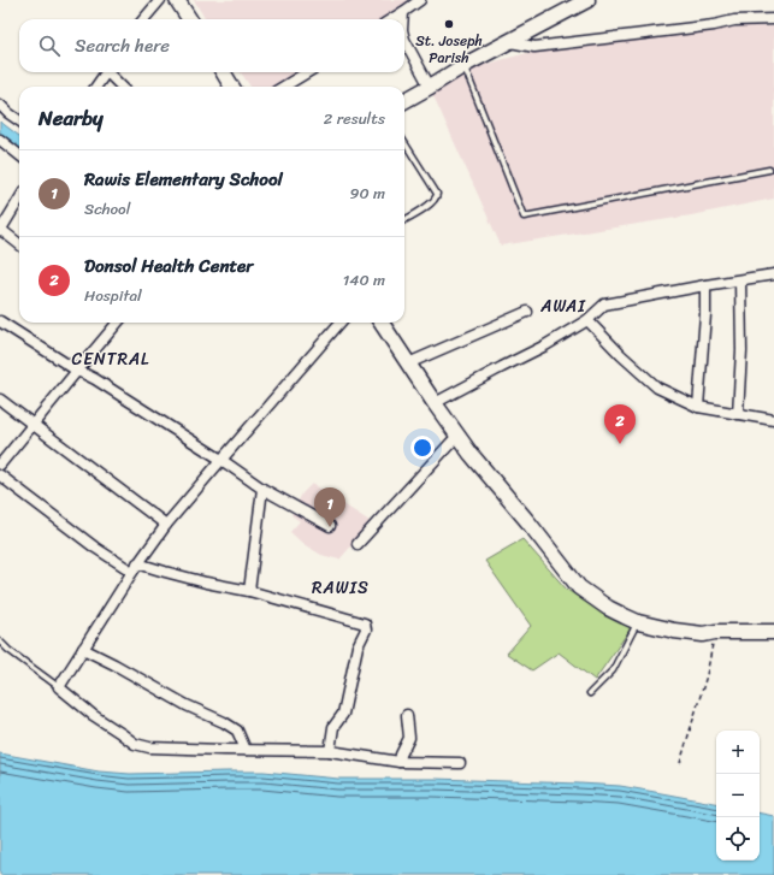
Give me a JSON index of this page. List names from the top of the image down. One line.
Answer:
{"districts":["AWAI","CENTRAL","RAWIS"],"places":["St. Joseph Parish"],"page":{"search":"Search here","heading":["Nearby","2 results"],"list":[{"mark":"1","name":"Rawis Elementary School","note":"School","value":"90 m"},{"mark":"2","name":"Donsol Health Center","note":"Hospital","value":"140 m"}],"pins":["2","1"],"map_buttons":["+","−"]}}
